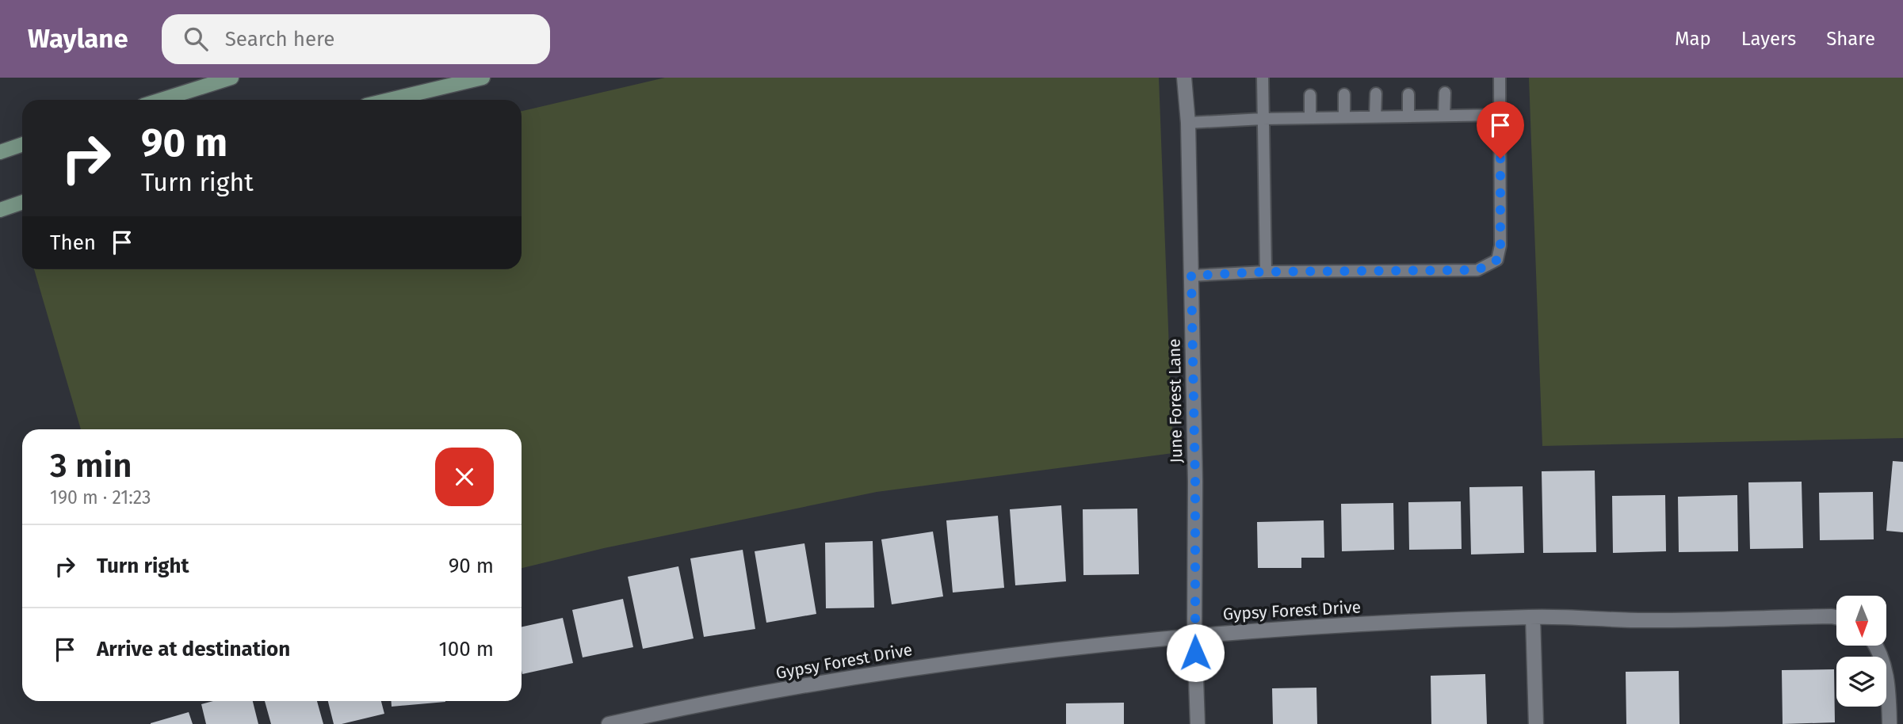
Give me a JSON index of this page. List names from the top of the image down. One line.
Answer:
{"streets":{"street":["June Forest Lane","Gypsy Forest Drive"]},"crossings":[["June Forest Lane","Gypsy Forest Drive"]],"north":"bottom","page":{"header":"Waylane","search":"Search here","nav":["Map","Layers","Share"],"turn":["90 m","Turn right"],"then":"Then","heading":["3 min","190 m · 21:23"],"list":[{"name":"Turn right","value":"90 m"},{"name":"Arrive at destination","value":"100 m"}]}}
